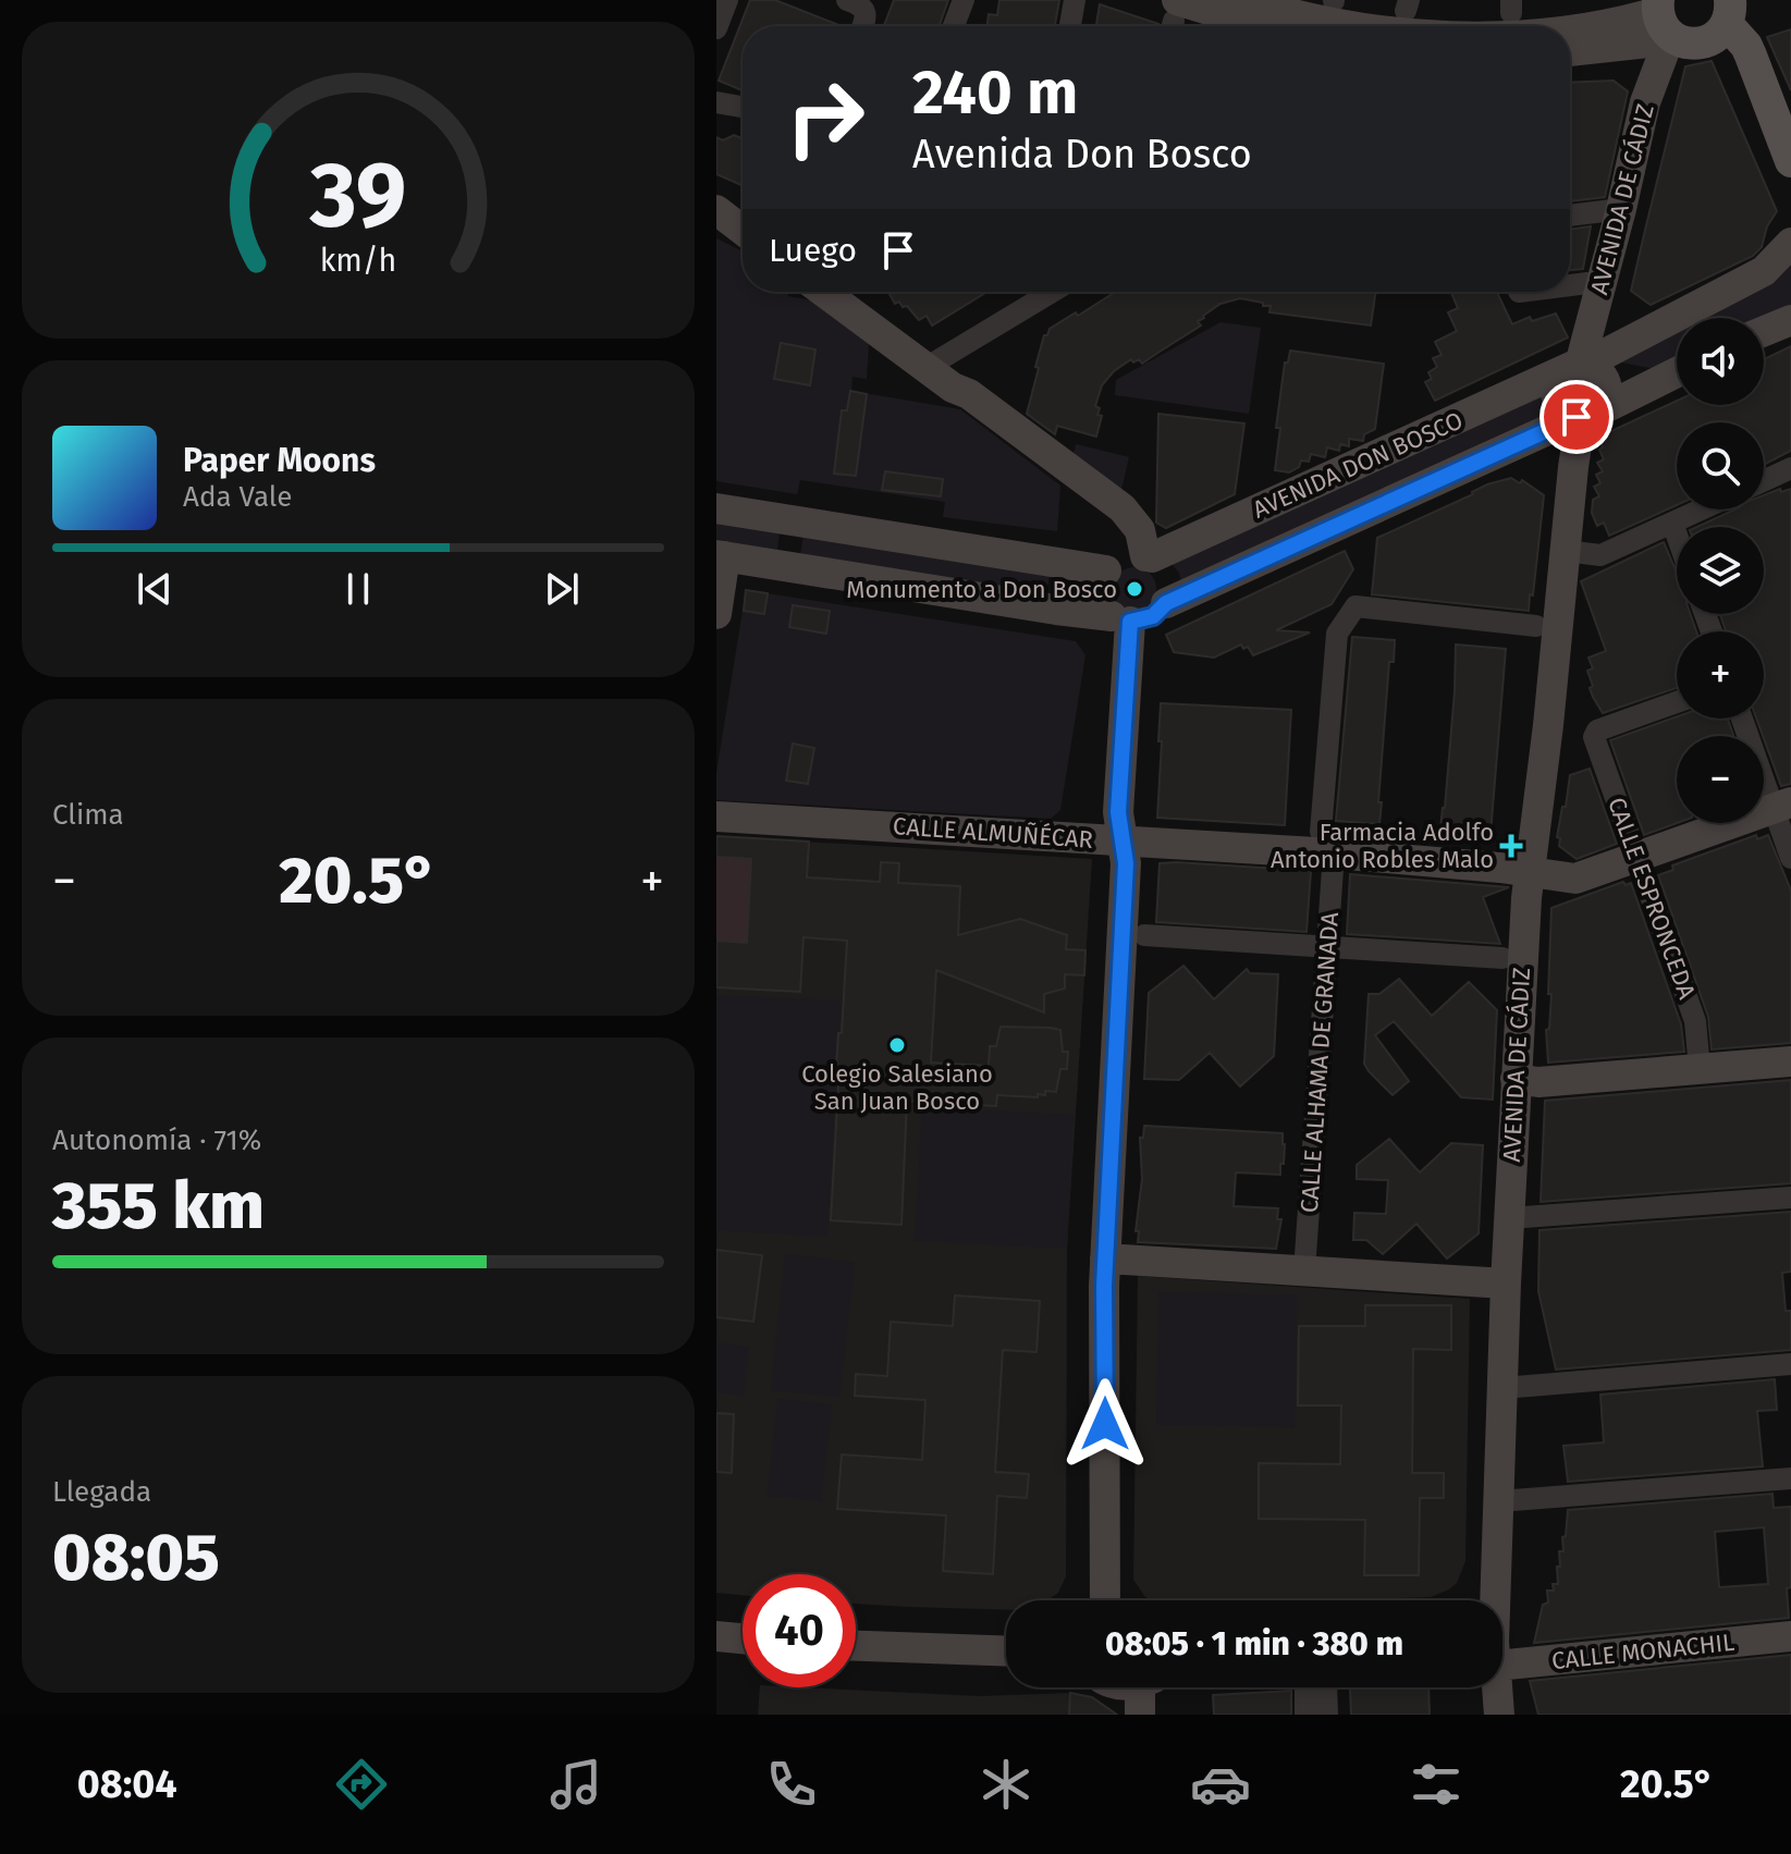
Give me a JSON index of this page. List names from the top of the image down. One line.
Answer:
{"streets":{"main road":["AVENIDA DE CÁDIZ","AVENIDA DON BOSCO","CALLE ALMUÑÉCAR","CALLE MONACHIL"],"street":["CALLE ESPRONCEDA","CALLE ALHAMA DE GRANADA"]},"crossings":[["AVENIDA DE CÁDIZ","AVENIDA DON BOSCO"],["AVENIDA DE CÁDIZ","CALLE ALMUÑÉCAR"],["CALLE ALMUÑÉCAR","CALLE ESPRONCEDA"],["CALLE ALMUÑÉCAR","CALLE ALHAMA DE GRANADA"]],"places":{"other":["Monumento a Don Bosco","Colegio Salesiano San Juan Bosco"],"health":["Farmacia Adolfo Antonio Robles Malo"]},"page":{"turn":["240 m","Avenida Don Bosco"],"then":"Luego","map_buttons":["+","−"],"song":["Paper Moons","Ada Vale"],"tile":["Clima",["Autonomía · 71%","355 km"],["Llegada","08:05"]],"heat":["−","20.5°","+"],"limit":"40","trip":"08:05 · 1 min · 380 m","tabs":["08:04","20.5°"],"gauge":["39","km/h"]}}
